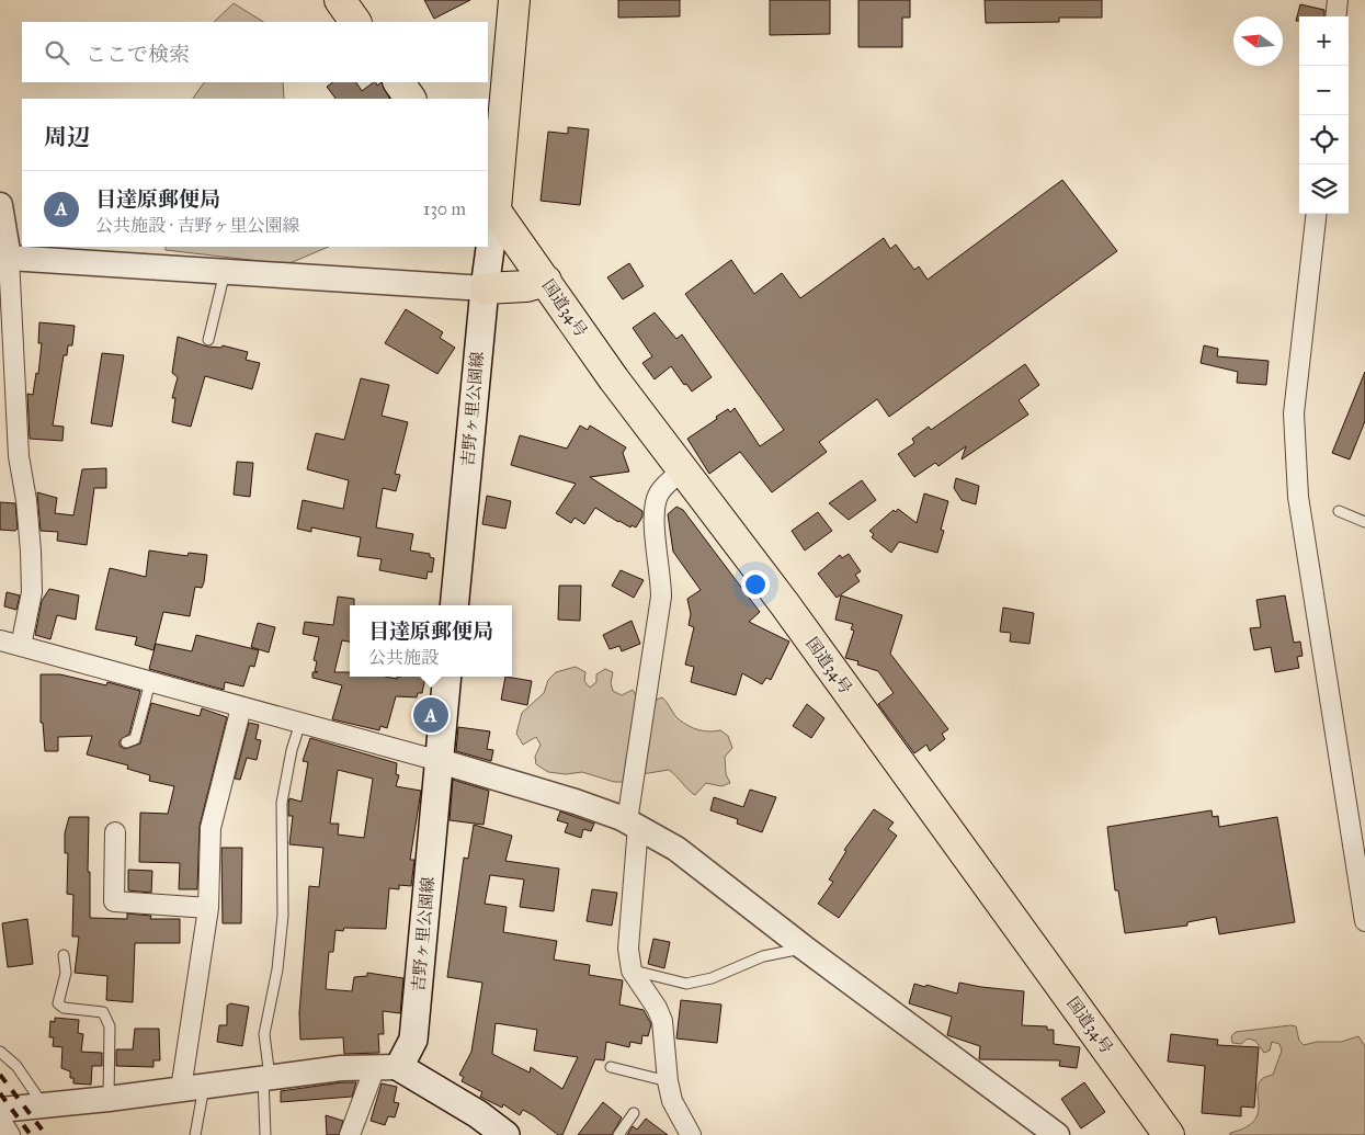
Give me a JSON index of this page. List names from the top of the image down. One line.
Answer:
{"streets":{"main road":["国道34号","吉野ヶ里公園線"]},"crossings":[["国道34号","吉野ヶ里公園線"]],"north":"left","page":{"map_buttons":["+","−"],"search":"ここで検索","heading":"周辺","list":[{"mark":"A","name":"目達原郵便局","note":"公共施設 · 吉野ヶ里公園線","value":"130 m"}],"popup":["目達原郵便局","公共施設"],"pins":"A"}}
